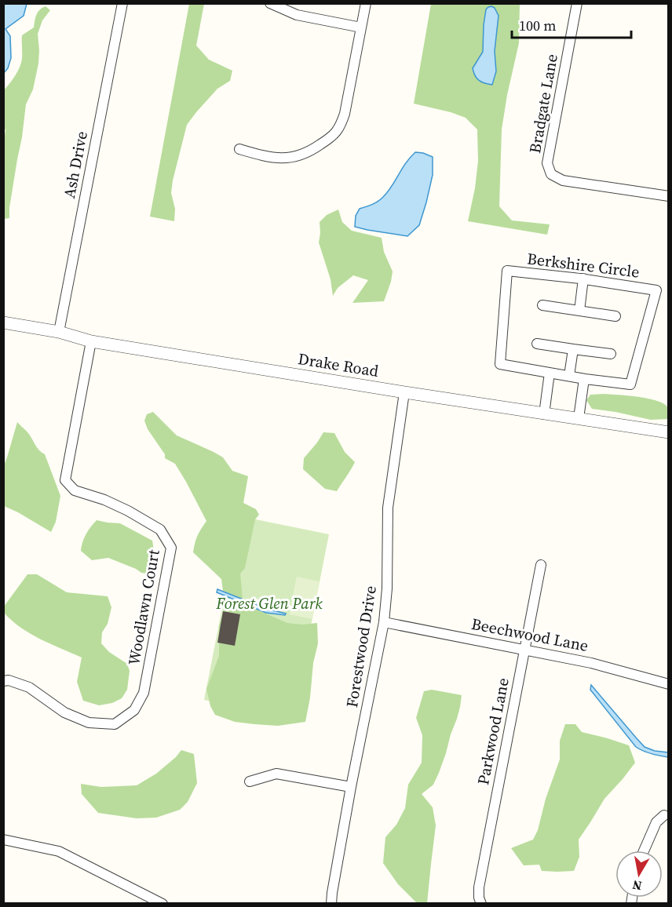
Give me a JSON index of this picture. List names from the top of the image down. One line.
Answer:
{"streets":{"street":["Bradgate Lane","Ash Drive","Berkshire Circle","Drake Road","Woodlawn Court","Beechwood Lane","Forestwood Drive","Parkwood Lane"]},"crossings":[["Ash Drive","Drake Road"],["Drake Road","Woodlawn Court"],["Drake Road","Forestwood Drive"],["Beechwood Lane","Forestwood Drive"],["Beechwood Lane","Parkwood Lane"]],"parks":["Forest Glen Park"],"scale_bar":"100 m","north":"bottom"}
